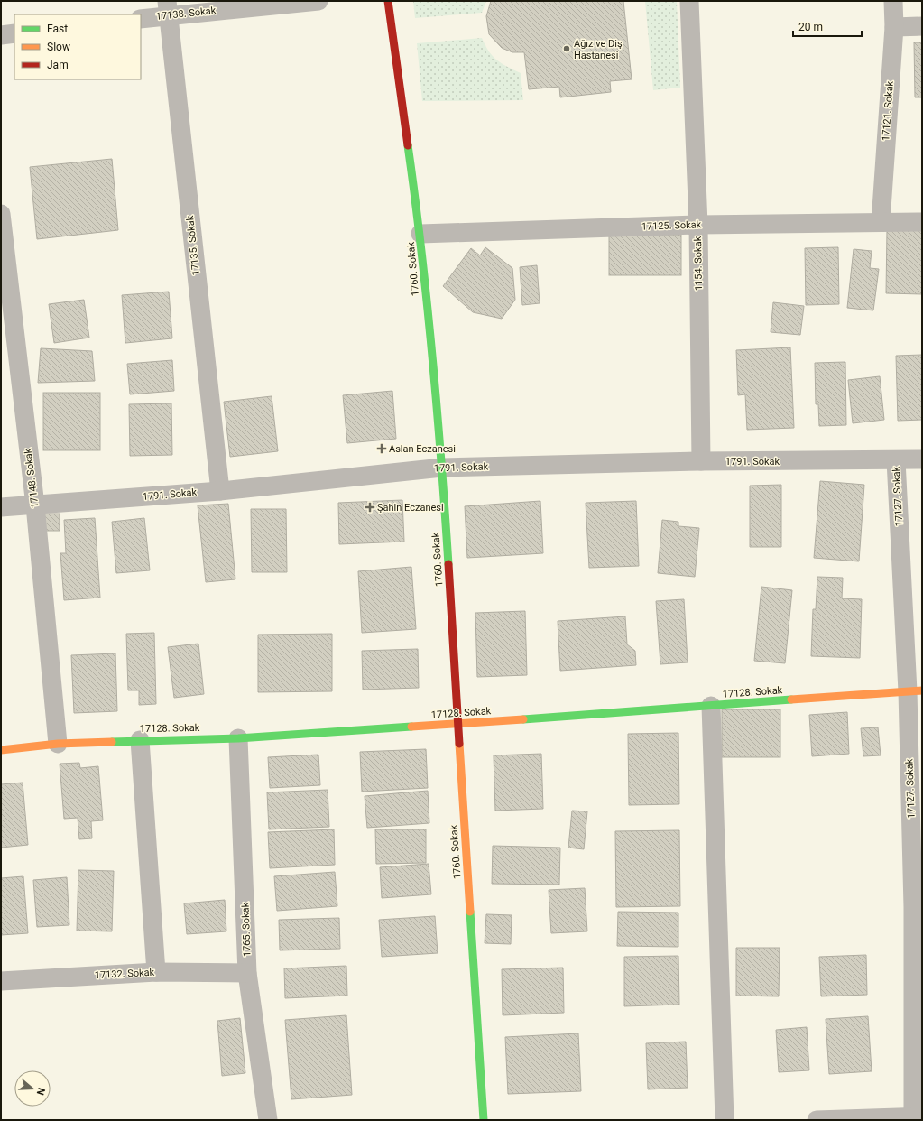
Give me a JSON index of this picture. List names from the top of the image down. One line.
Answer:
{"streets":{"street":["17138. Sokak","17121. Sokak","17125. Sokak","17135. Sokak","1154. Sokak","1760. Sokak","1791. Sokak","17148. Sokak","17127. Sokak","17128. Sokak","1765. Sokak","17132. Sokak"]},"crossings":[["17138. Sokak","17135. Sokak"],["17121. Sokak","17125. Sokak"],["17125. Sokak","1154. Sokak"],["17125. Sokak","1760. Sokak"],["17135. Sokak","1791. Sokak"],["1154. Sokak","1791. Sokak"],["1760. Sokak","1791. Sokak"],["1760. Sokak","17128. Sokak"],["1791. Sokak","17148. Sokak"],["1791. Sokak","17127. Sokak"],["17148. Sokak","17128. Sokak"],["17127. Sokak","17128. Sokak"],["17128. Sokak","1765. Sokak"],["1765. Sokak","17132. Sokak"]],"places":{"other":["Ağız ve Diş Hastanesi"],"health":["Aslan Eczanesi","Şahin Eczanesi"]},"legend":["Fast","Slow","Jam"],"scale_bar":"20 m","north":"right"}
